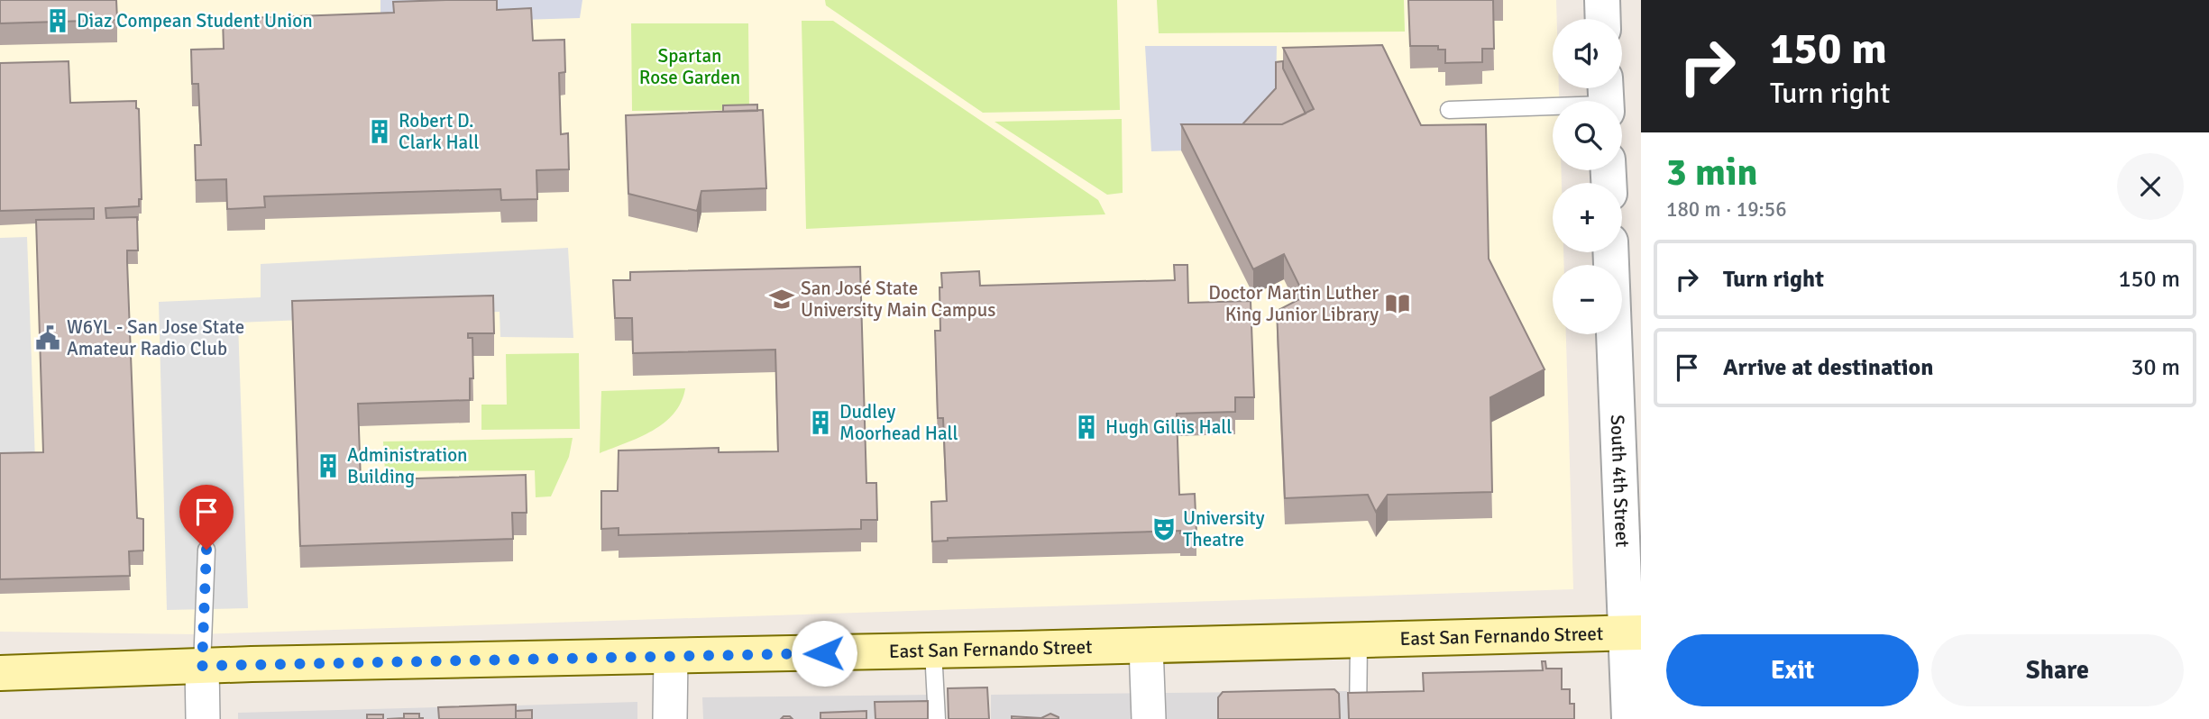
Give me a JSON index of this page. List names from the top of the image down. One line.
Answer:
{"streets":{"main road":["East San Fernando Street"],"street":["South 4th Street"]},"crossings":[["South 4th Street","East San Fernando Street"]],"parks":["Spartan Rose Garden"],"places":{"building":["Diaz Compean Student Union","Robert D. Clark Hall","Dudley Moorhead Hall","Hugh Gillis Hall","Administration Building"],"school or university":["San José State University Main Campus"],"library":["Doctor Martin Luther King Junior Library"],"public building":["W6YL - San Jose State Amateur Radio Club"],"theatre":["University Theatre"]},"page":{"turn":["150 m","Turn right"],"map_buttons":["+","−"],"heading":["3 min","180 m · 19:56"],"list":[{"name":"Turn right","value":"150 m"},{"name":"Arrive at destination","value":"30 m"}],"buttons":["Exit","Share"]}}
